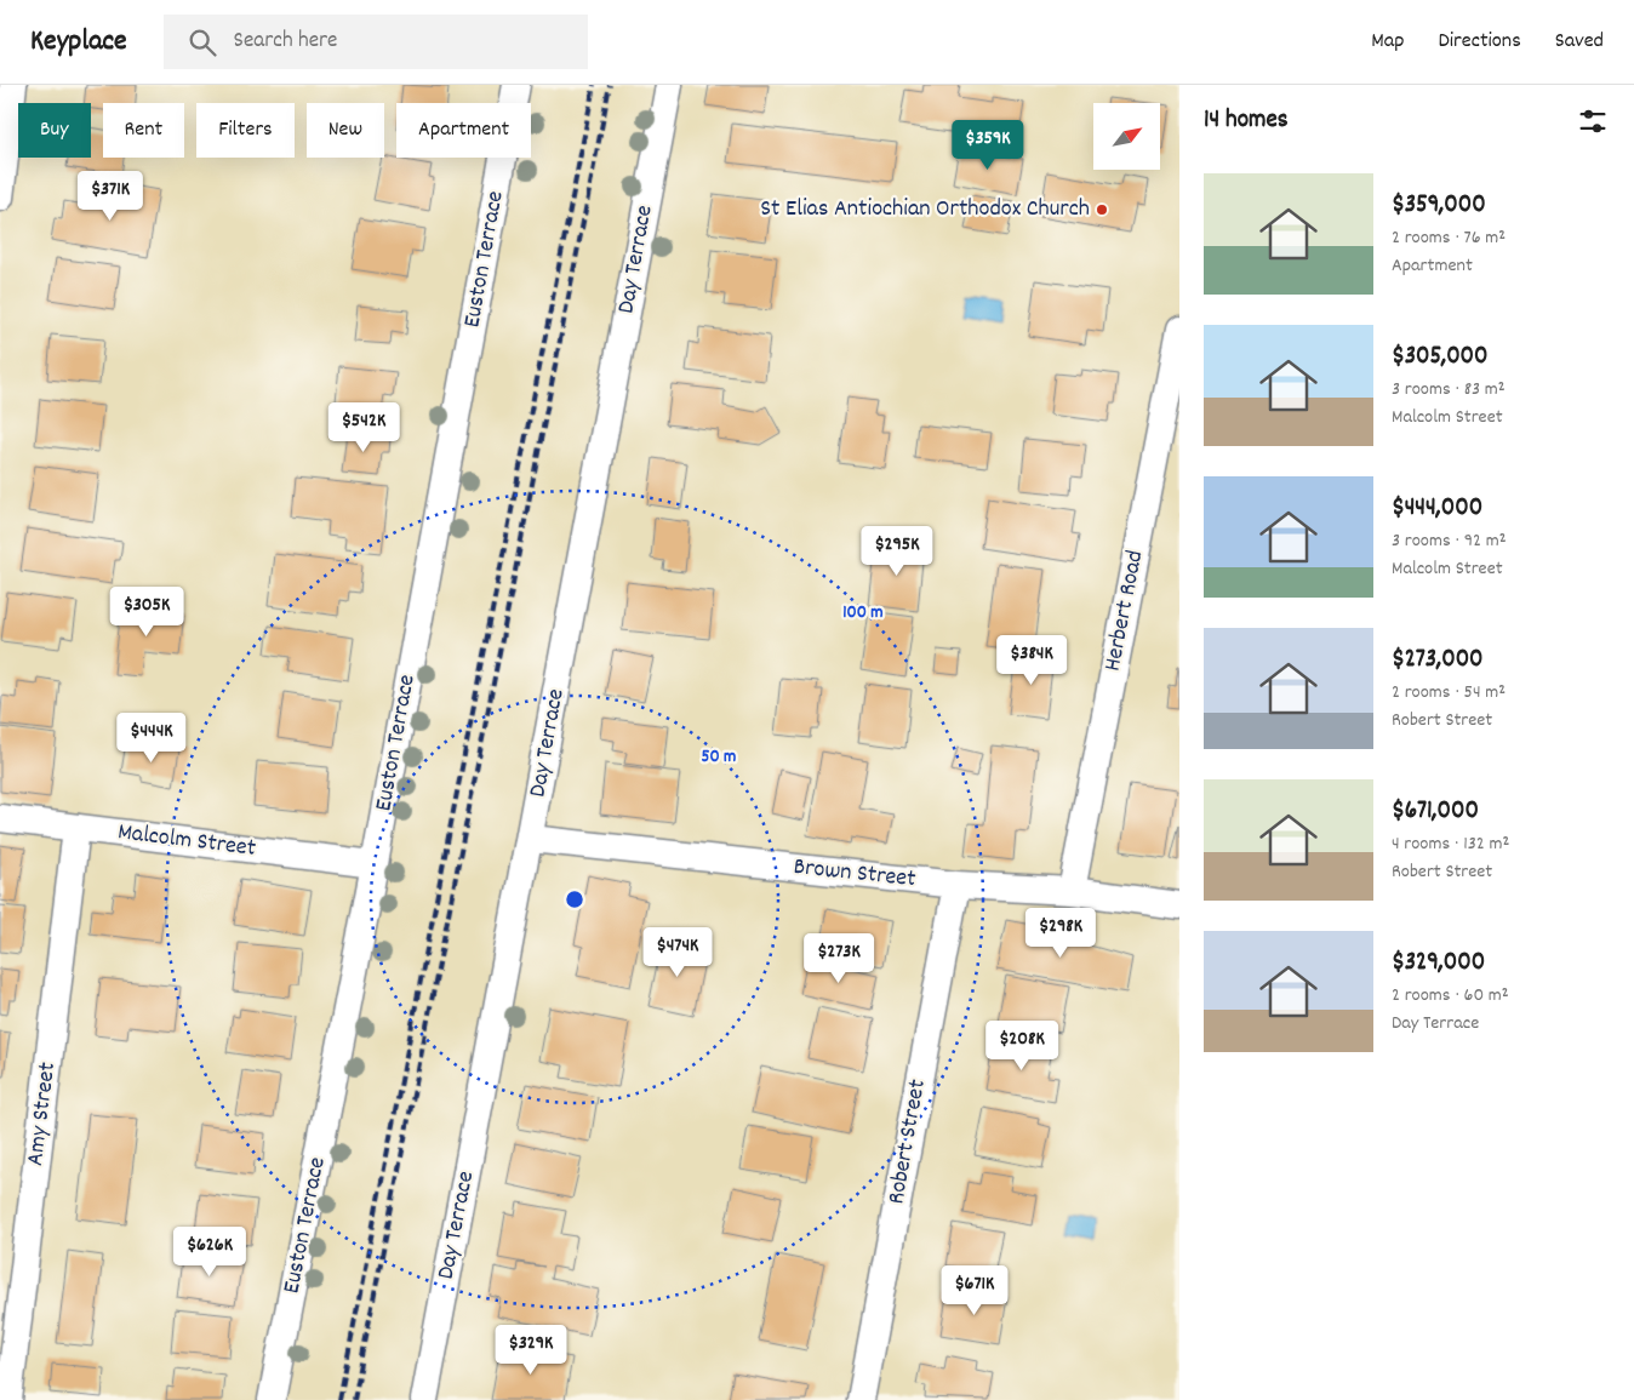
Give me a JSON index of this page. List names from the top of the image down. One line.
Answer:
{"streets":{"street":["Euston Terrace","Day Terrace","Herbert Road","Malcolm Street","Brown Street","Amy Street","Robert Street"]},"crossings":[["Euston Terrace","Malcolm Street"],["Day Terrace","Brown Street"],["Herbert Road","Brown Street"],["Malcolm Street","Amy Street"],["Brown Street","Robert Street"]],"places":["St Elias Antiochian Orthodox Church"],"north":"top right","page":{"header":"Keyplace","search":"Search here","nav":["Map","Directions","Saved"],"heading":"14 homes","chip":["Buy","Rent","Filters","New","Apartment"],"price":["$359K","$371K","$542K","$295K","$305K","$384K","$444K","$298K","$474K","$273K","$208K","$626K","$671K","$329K"],"list":[{"name":"$359,000","note":"2 rooms · 76 m² · Apartment"},{"name":"$305,000","note":"3 rooms · 83 m² · Malcolm Street"},{"name":"$444,000","note":"3 rooms · 92 m² · Malcolm Street"},{"name":"$273,000","note":"2 rooms · 54 m² · Robert Street"},{"name":"$671,000","note":"4 rooms · 132 m² · Robert Street"},{"name":"$329,000","note":"2 rooms · 60 m² · Day Terrace"}]},"rings":["100 m","50 m"]}
